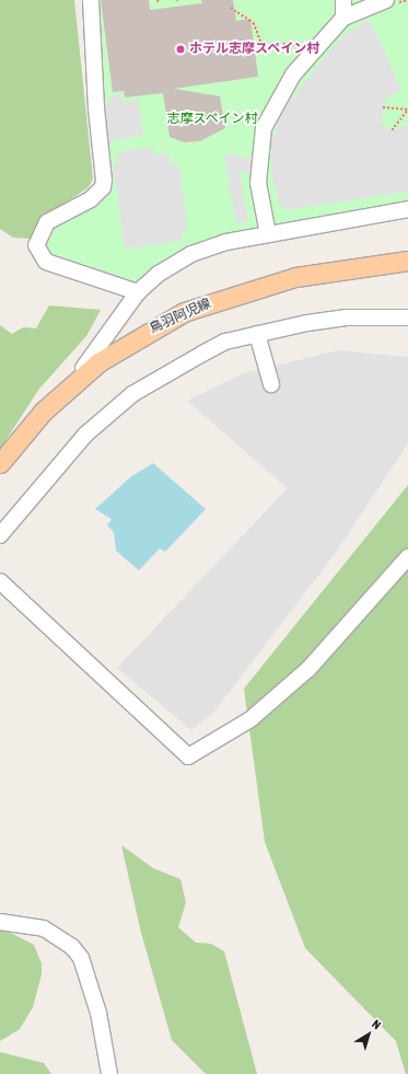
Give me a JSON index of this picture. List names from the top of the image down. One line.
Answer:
{"streets":{"main road":["鳥羽阿児線"]},"parks":["志摩スペイン村"],"places":["ホテル志摩スペイン村"],"north":"top right"}
